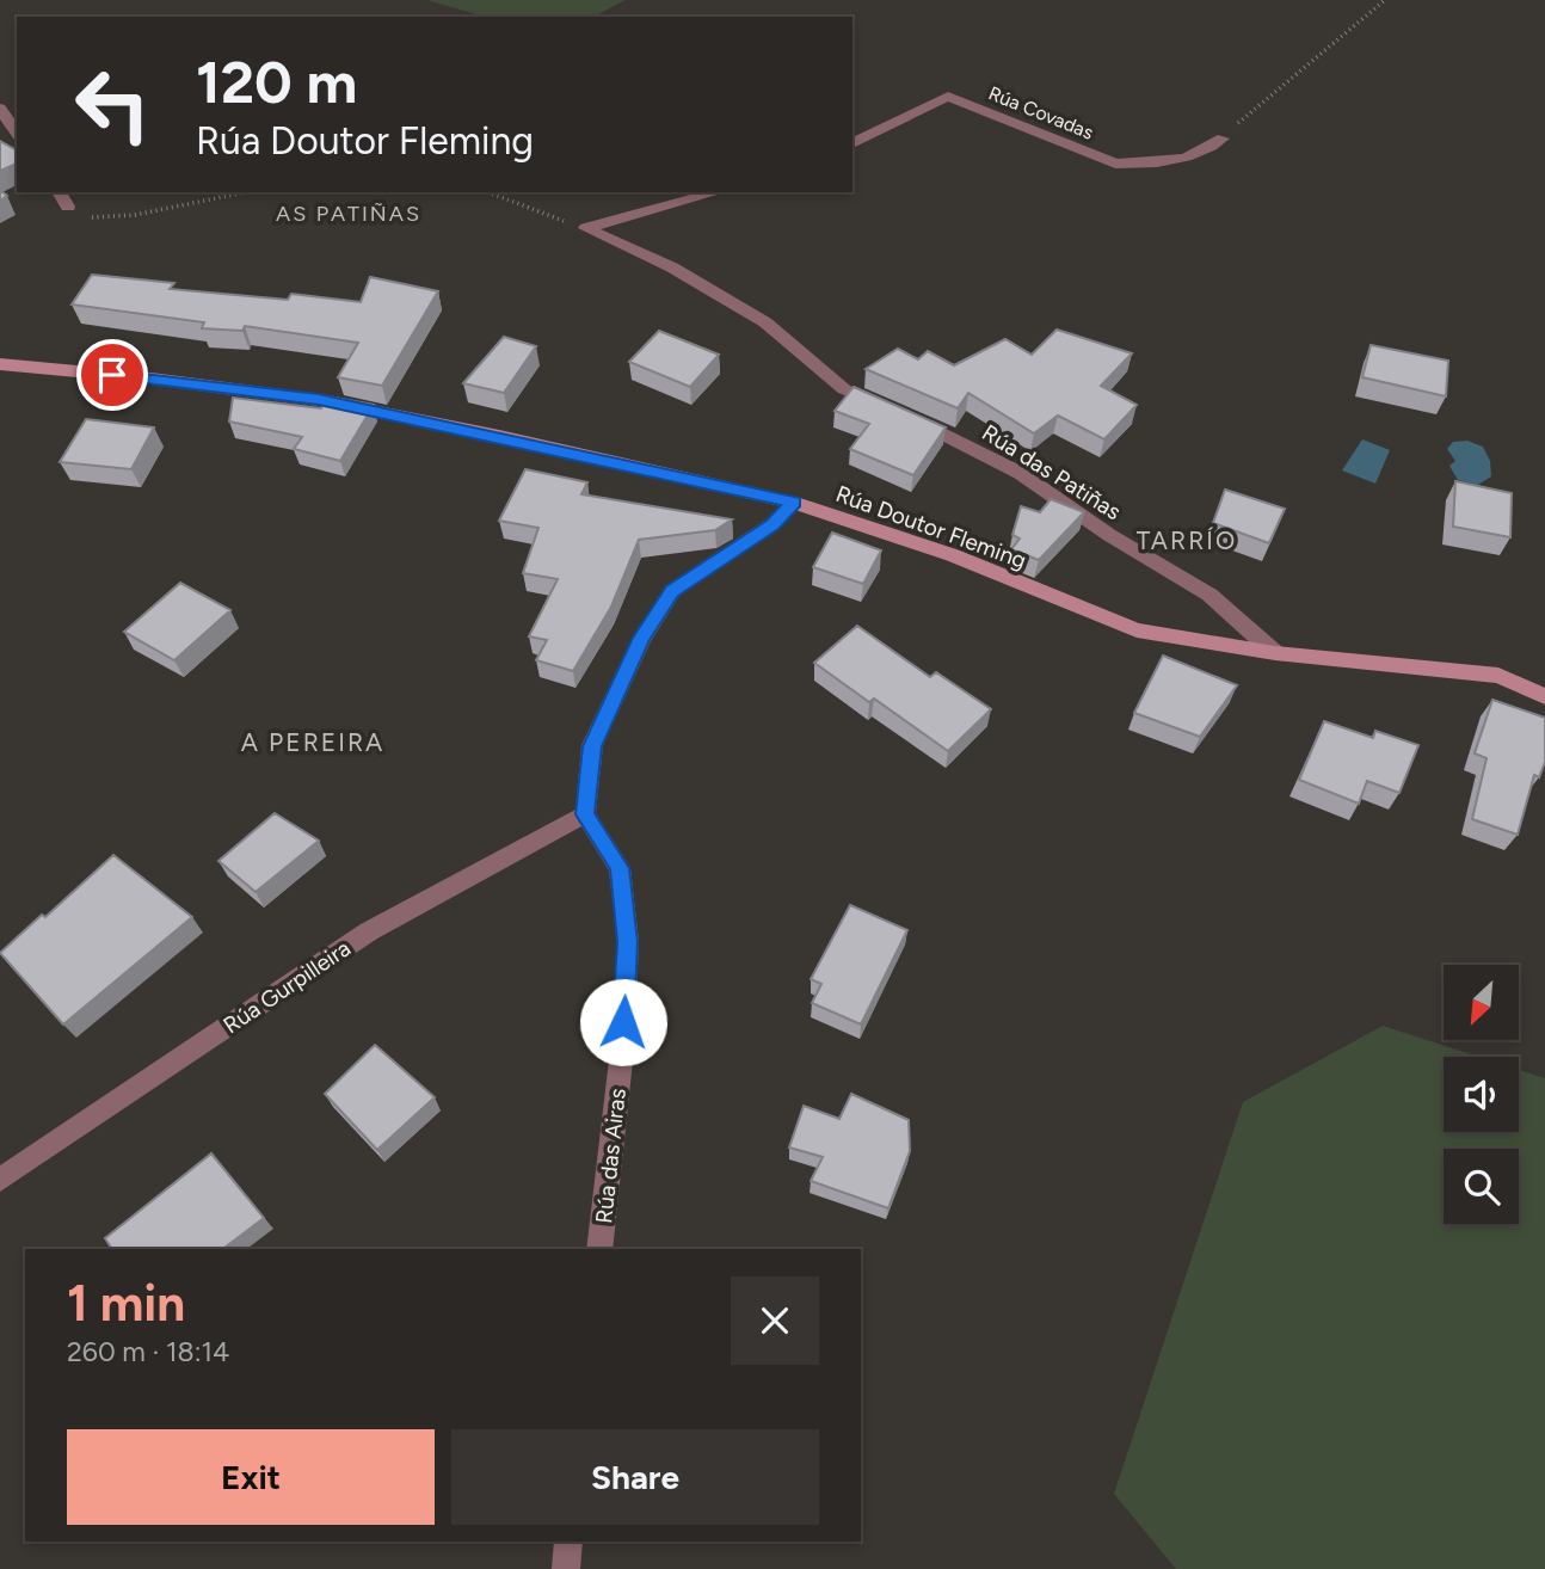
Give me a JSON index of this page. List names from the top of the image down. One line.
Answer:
{"streets":{"main road":["Rúa Doutor Fleming"],"street":["Rúa Covadas","Rúa das Patiñas","Rúa Gurpilleira","Rúa das Airas"]},"crossings":[["Rúa das Patiñas","Rúa Doutor Fleming"],["Rúa Gurpilleira","Rúa das Airas"]],"districts":["AS PATIÑAS","TARRÍO","A PEREIRA"],"north":"bottom left","page":{"turn":["120 m","Rúa Doutor Fleming"],"heading":["1 min","260 m · 18:14"],"buttons":["Exit","Share"]}}
